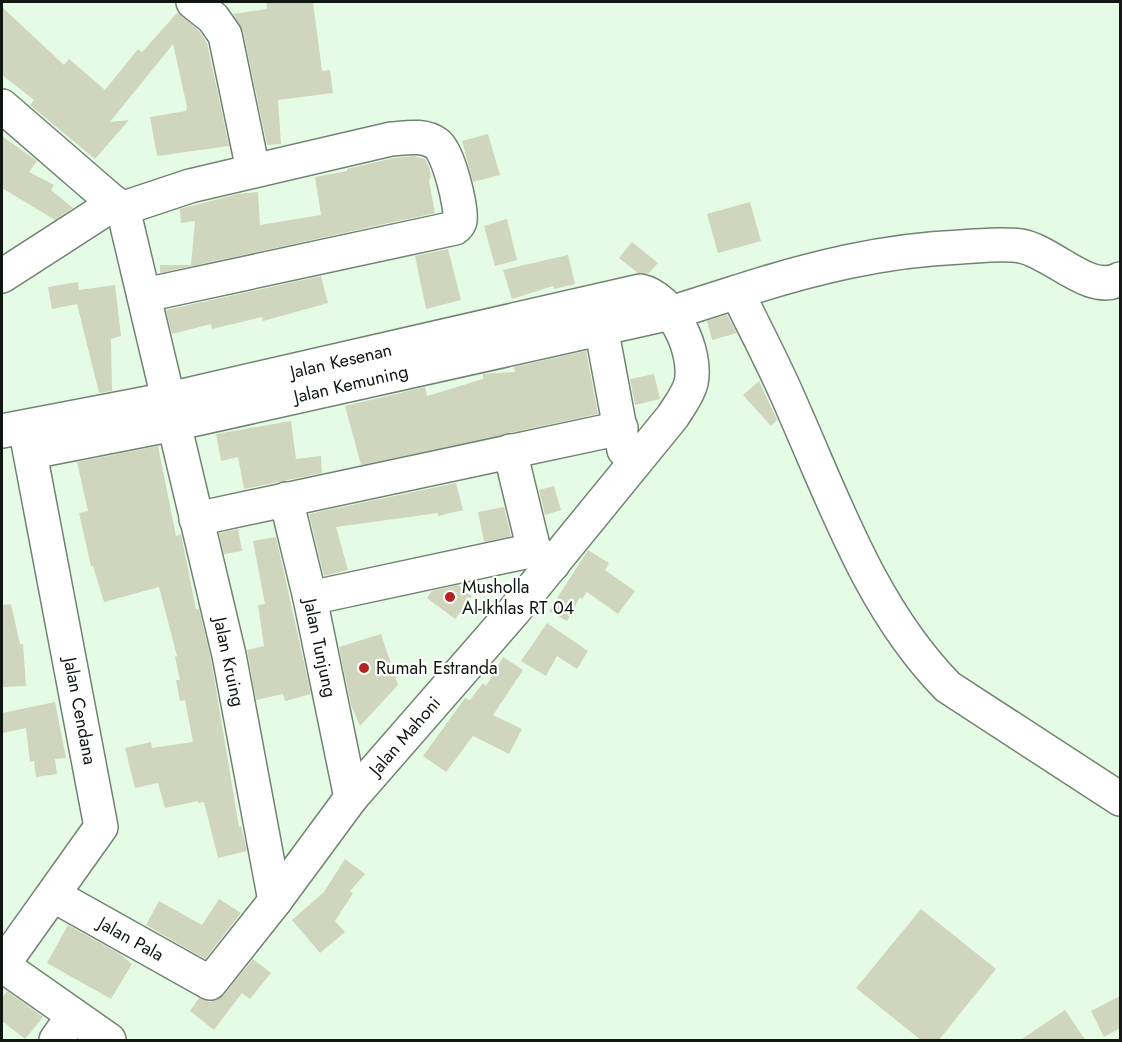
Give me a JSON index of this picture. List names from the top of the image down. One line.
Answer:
{"streets":{"street":["Jalan Kesenan","Jalan Kemuning","Jalan Tunjung","Jalan Kruing","Jalan Cendana","Jalan Mahoni","Jalan Pala"]},"crossings":[["Jalan Kesenan","Jalan Kemuning"],["Jalan Kesenan","Jalan Kruing"],["Jalan Kesenan","Jalan Cendana"],["Jalan Kesenan","Jalan Mahoni"],["Jalan Kemuning","Jalan Kruing"],["Jalan Kemuning","Jalan Mahoni"],["Jalan Tunjung","Jalan Mahoni"],["Jalan Kruing","Jalan Mahoni"],["Jalan Cendana","Jalan Pala"],["Jalan Mahoni","Jalan Pala"]],"places":["Musholla Al-Ikhlas RT 04","Rumah Estranda"]}
